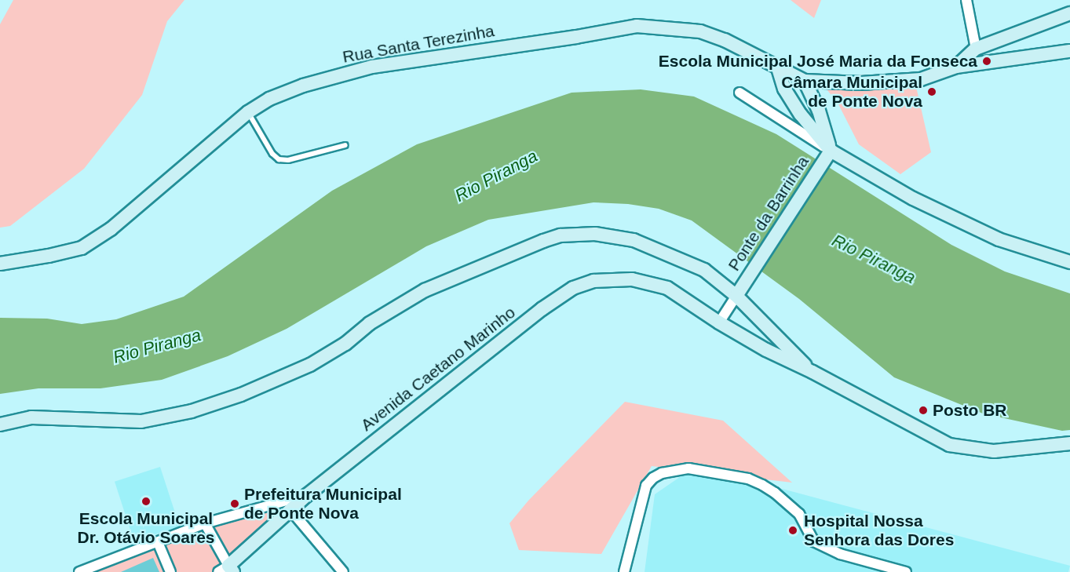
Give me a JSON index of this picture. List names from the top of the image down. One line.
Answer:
{"streets":{"street":["Rua Santa Terezinha","Ponte da Barrinha","Avenida Caetano Marinho"]},"water":["Rio Piranga"],"places":["Escola Municipal José Maria da Fonseca","Câmara Municipal de Ponte Nova","Posto BR","Escola Municipal Dr. Otávio Soares","Prefeitura Municipal de Ponte Nova","Hospital Nossa Senhora das Dores"]}
